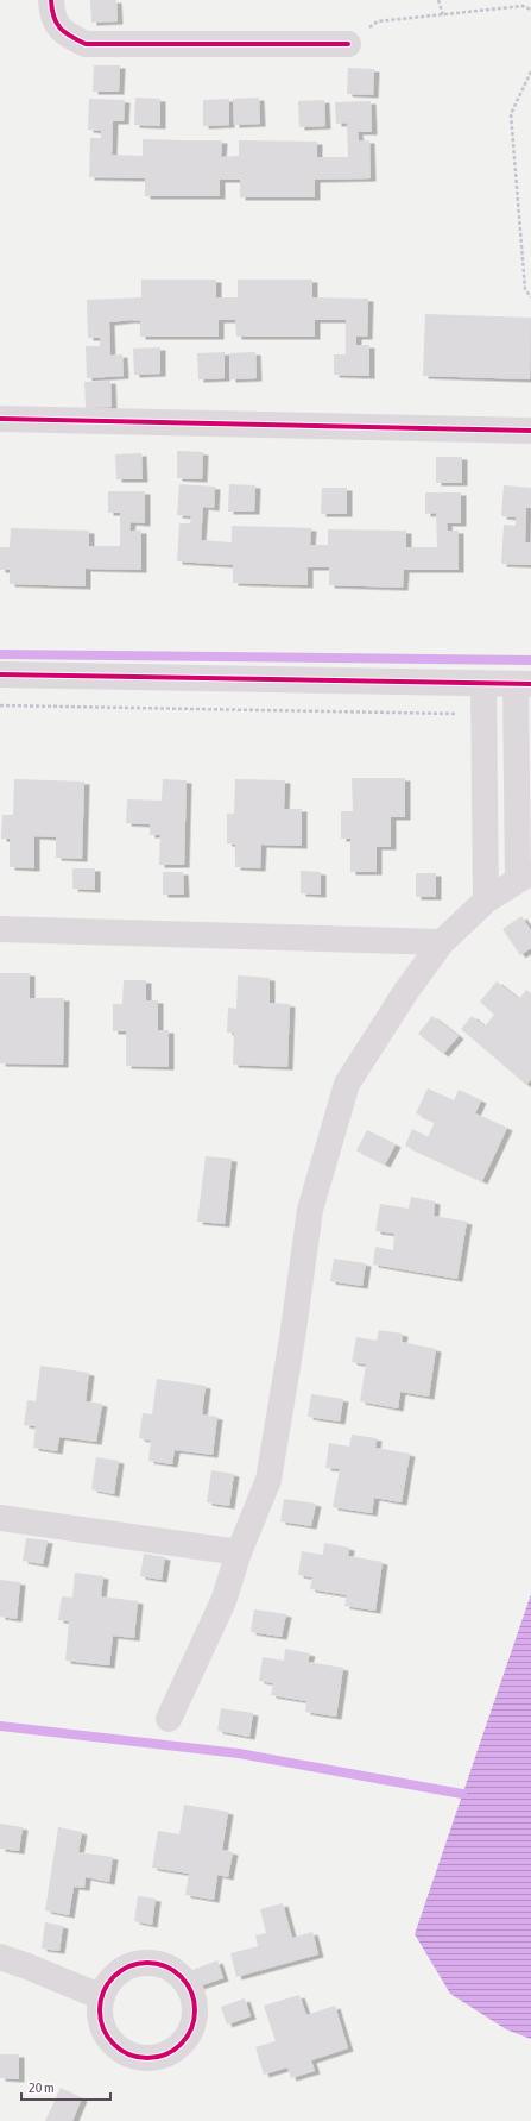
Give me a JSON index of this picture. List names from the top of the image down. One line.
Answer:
{"scale_bar":"20 m"}
